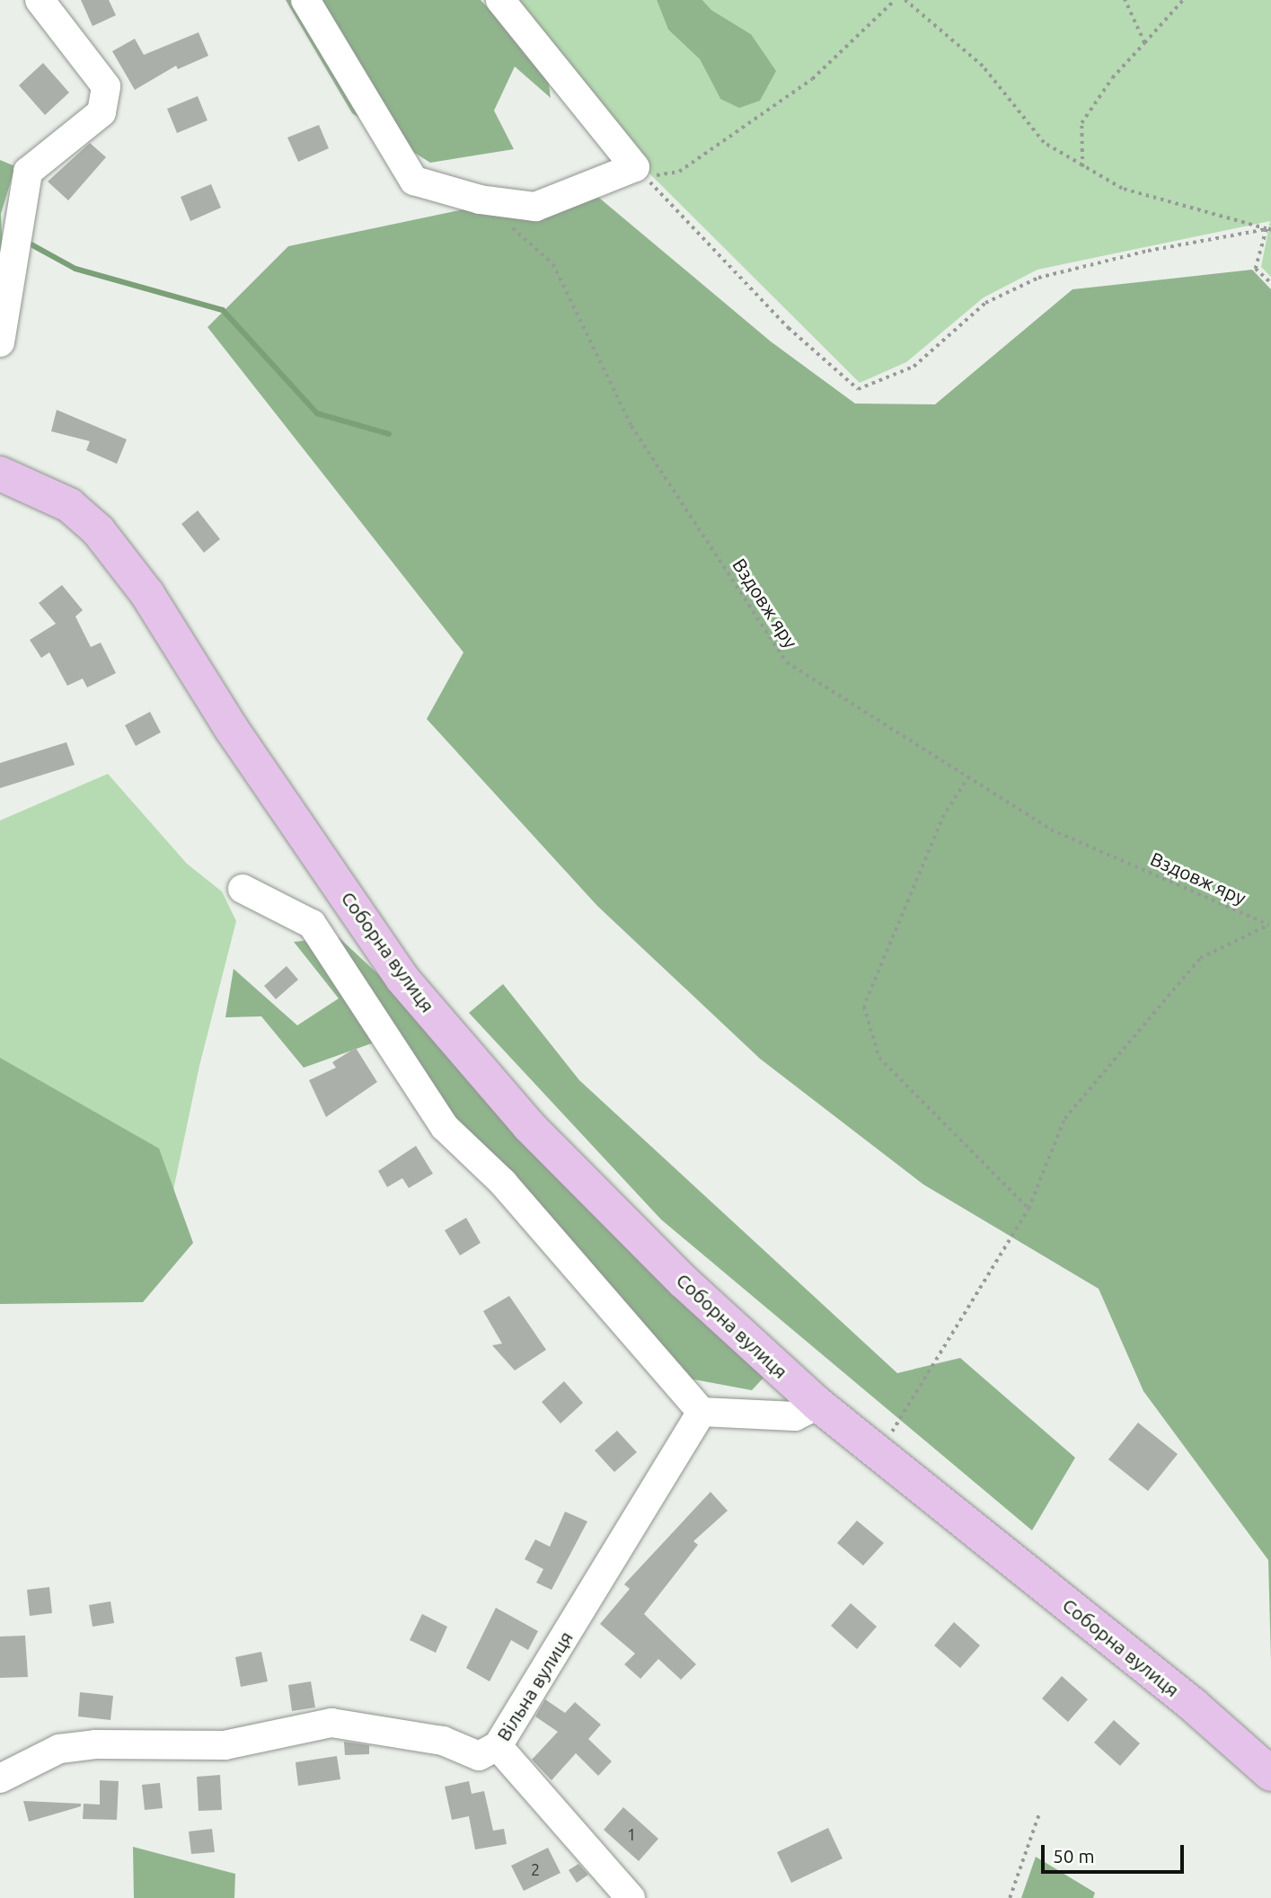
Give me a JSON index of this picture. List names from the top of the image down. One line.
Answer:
{"streets":{"main road":["Соборна вулиця"],"street":["Вільна вулиця"],"path":["Вздовж яру"]},"house_numbers":["1","2"],"scale_bar":"50 m"}
